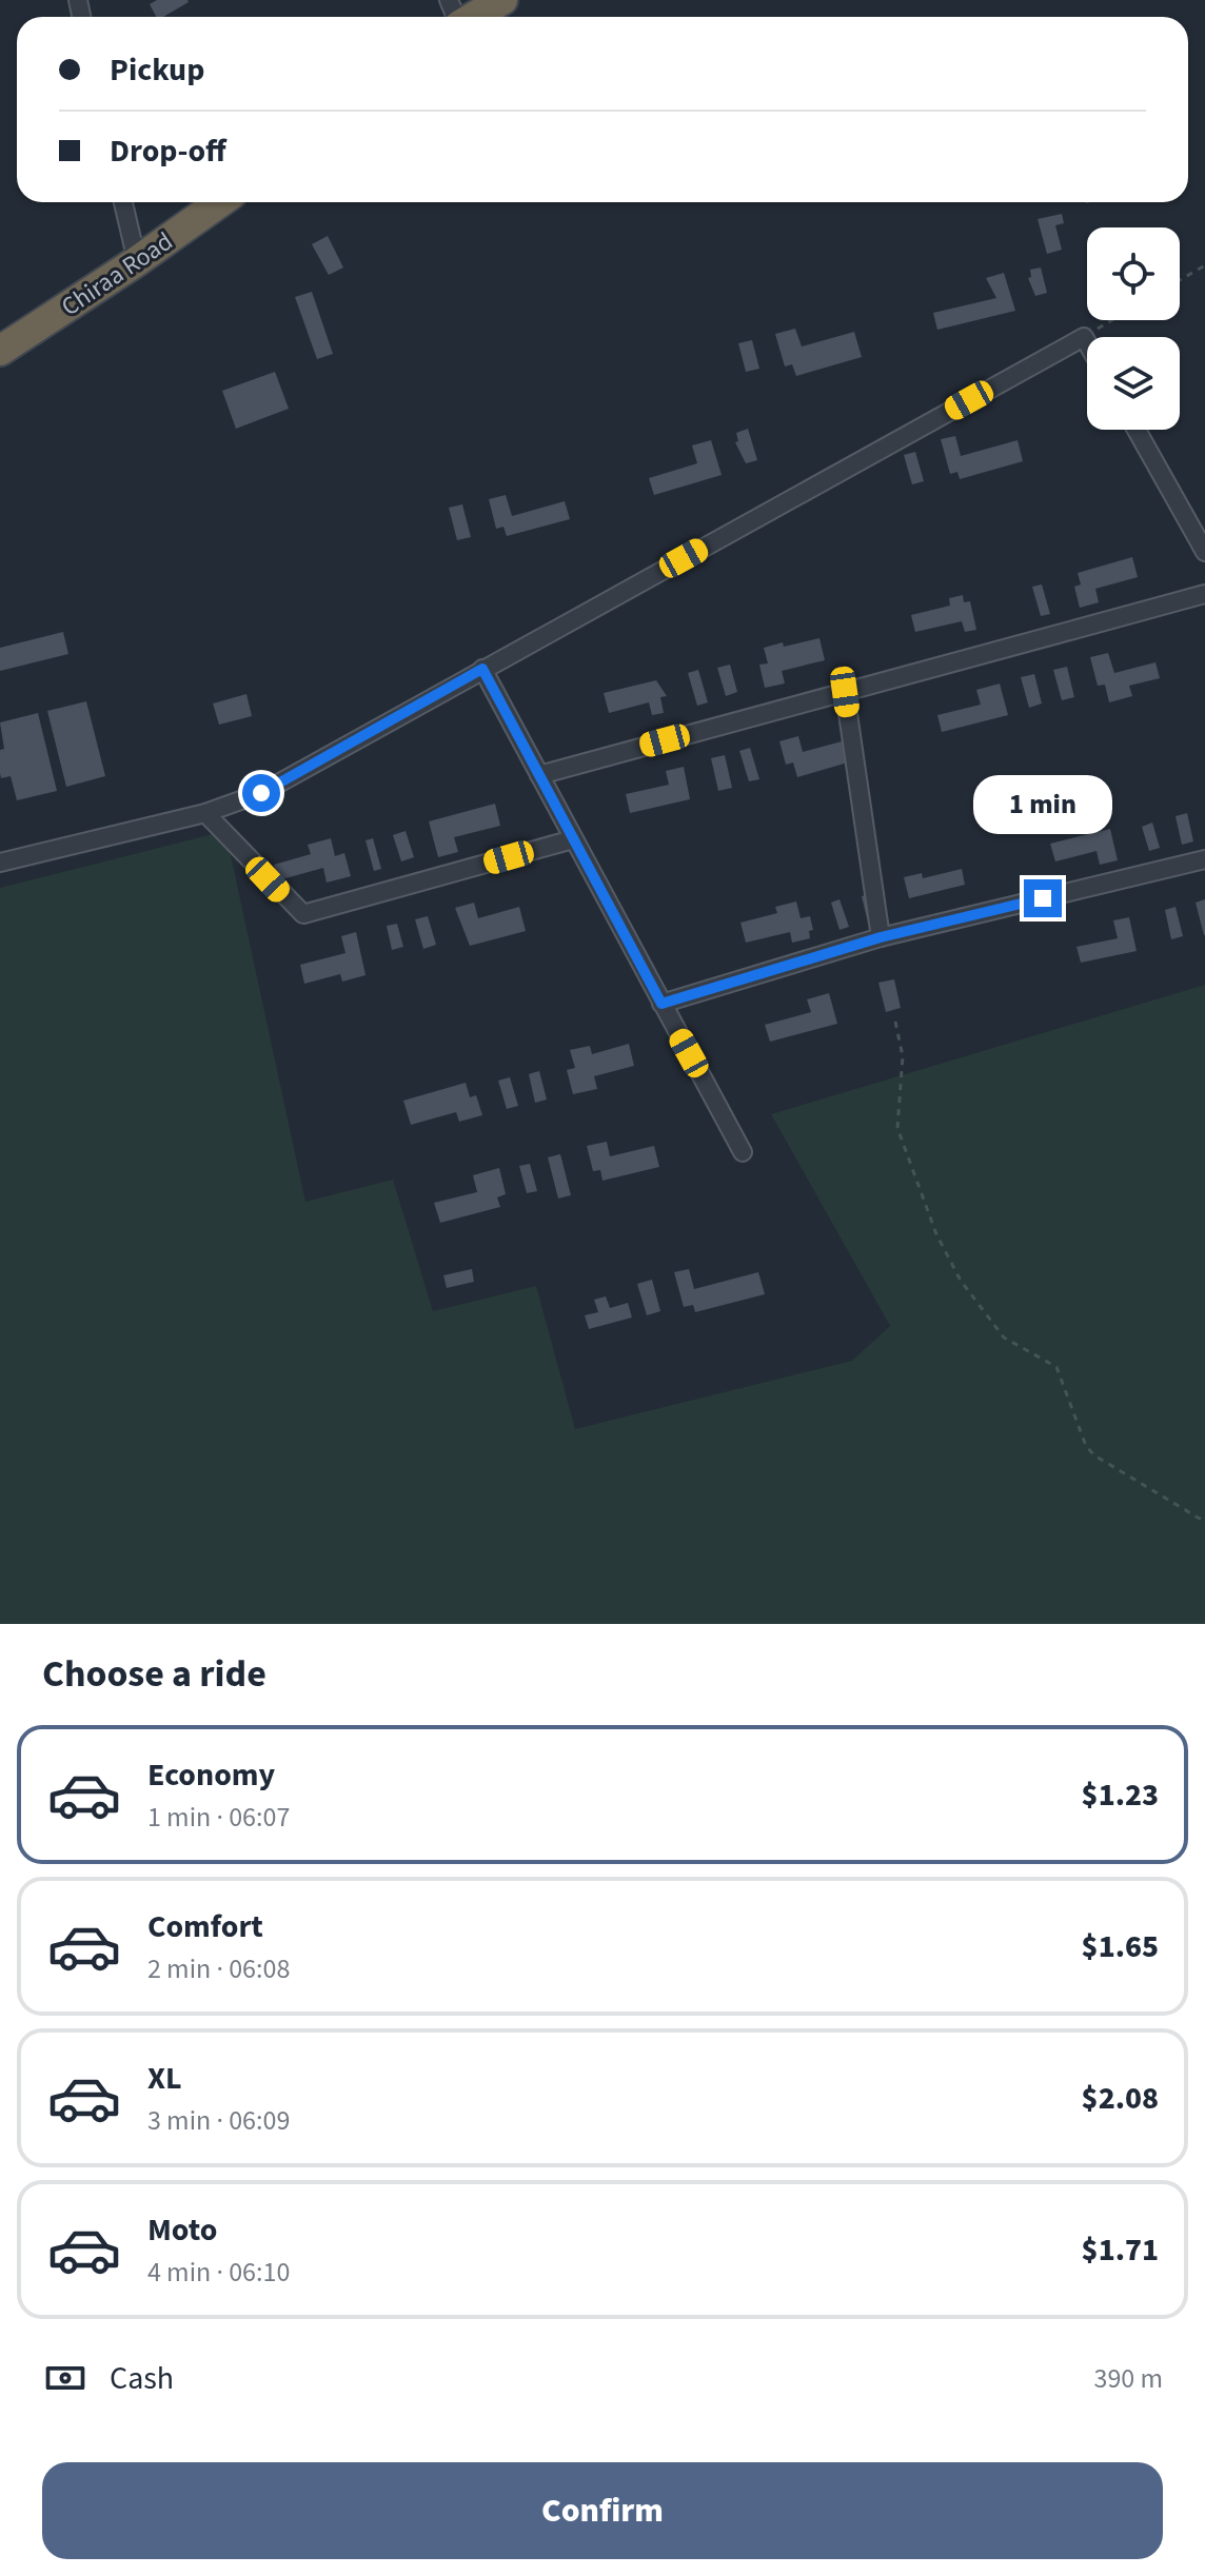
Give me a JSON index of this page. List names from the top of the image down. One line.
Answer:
{"streets":{"highway":["Chiraa Road"]},"page":{"banner":["Pickup","Drop-off"],"bubble":"1 min","heading":"Choose a ride","list":[{"name":"Economy","note":"1 min · 06:07","value":"$1.23"},{"name":"Comfort","note":"2 min · 06:08","value":"$1.65"},{"name":"XL","note":"3 min · 06:09","value":"$2.08"},{"name":"Moto","note":"4 min · 06:10","value":"$1.71"}],"pay":["Cash","390 m"],"buttons":"Confirm"}}
